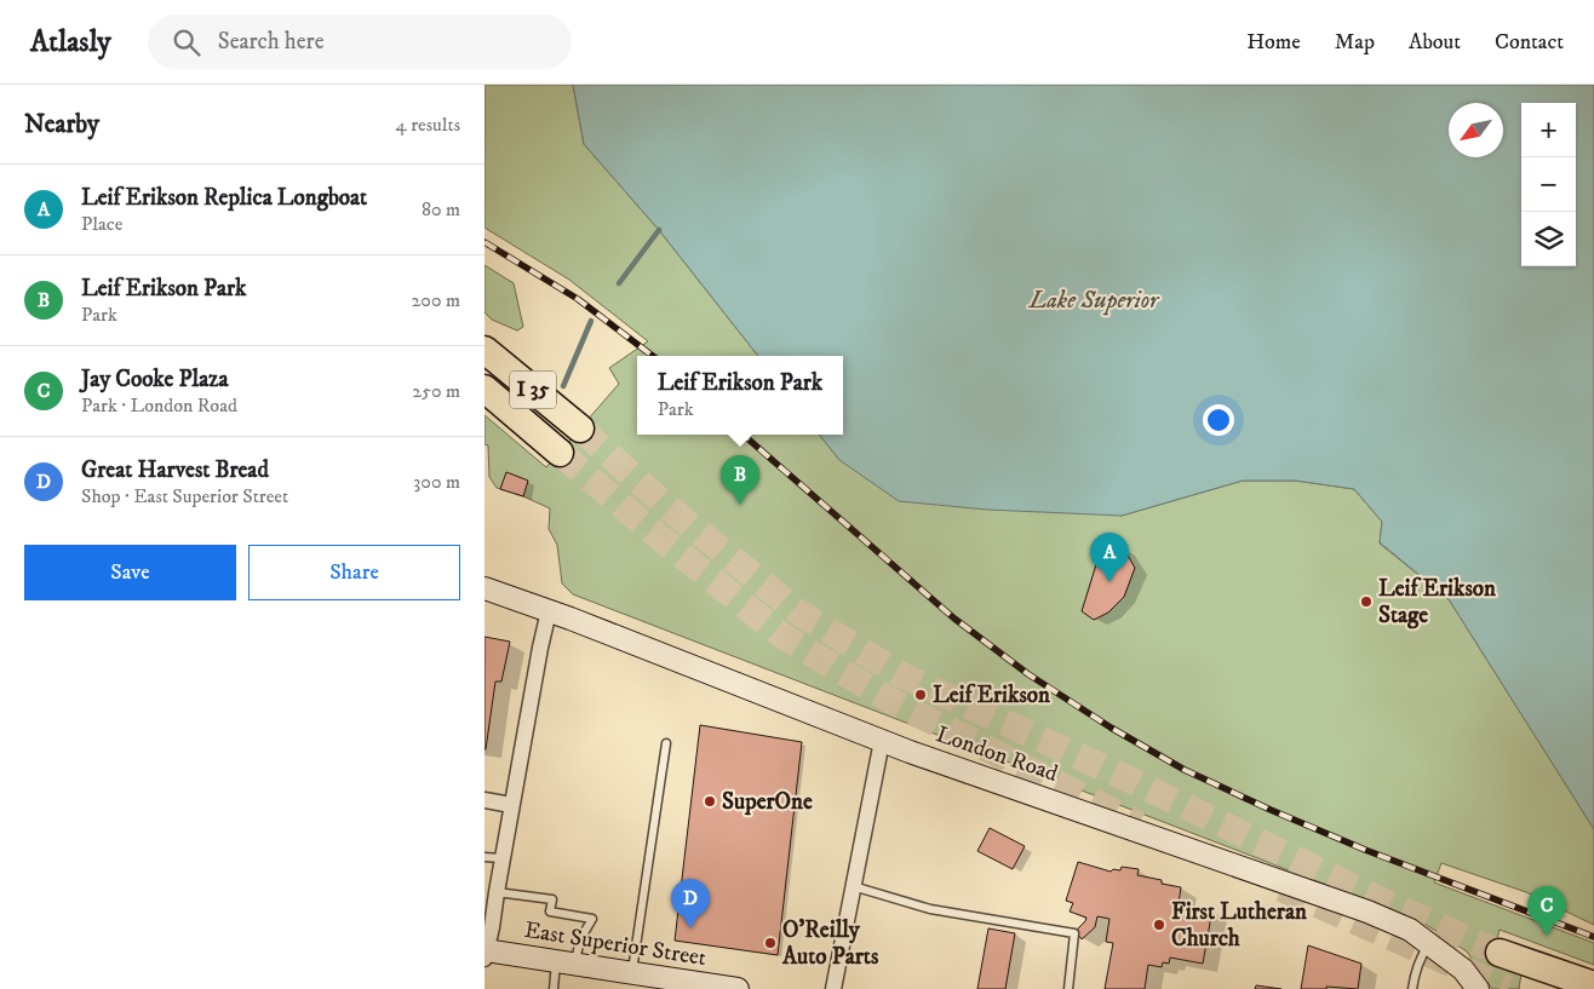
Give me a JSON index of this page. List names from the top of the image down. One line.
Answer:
{"streets":{"highway":["I 35"],"main road":["London Road","East Superior Street"]},"water":["Lake Superior"],"places":["Leif Erikson Stage","Leif Erikson","SuperOne","First Lutheran Church","O'Reilly Auto Parts"],"north":"bottom left","page":{"header":"Atlasly","search":"Search here","nav":["Home","Map","About","Contact"],"heading":["Nearby","4 results"],"map_buttons":["+","−"],"list":[{"mark":"A","name":"Leif Erikson Replica Longboat","note":"Place","value":"80 m"},{"mark":"B","name":"Leif Erikson Park","note":"Park","value":"200 m"},{"mark":"C","name":"Jay Cooke Plaza","note":"Park · London Road","value":"250 m"},{"mark":"D","name":"Great Harvest Bread","note":"Shop · East Superior Street","value":"300 m"}],"popup":["Leif Erikson Park","Park"],"pins":["B","A","D","C"],"buttons":["Save","Share"]}}
